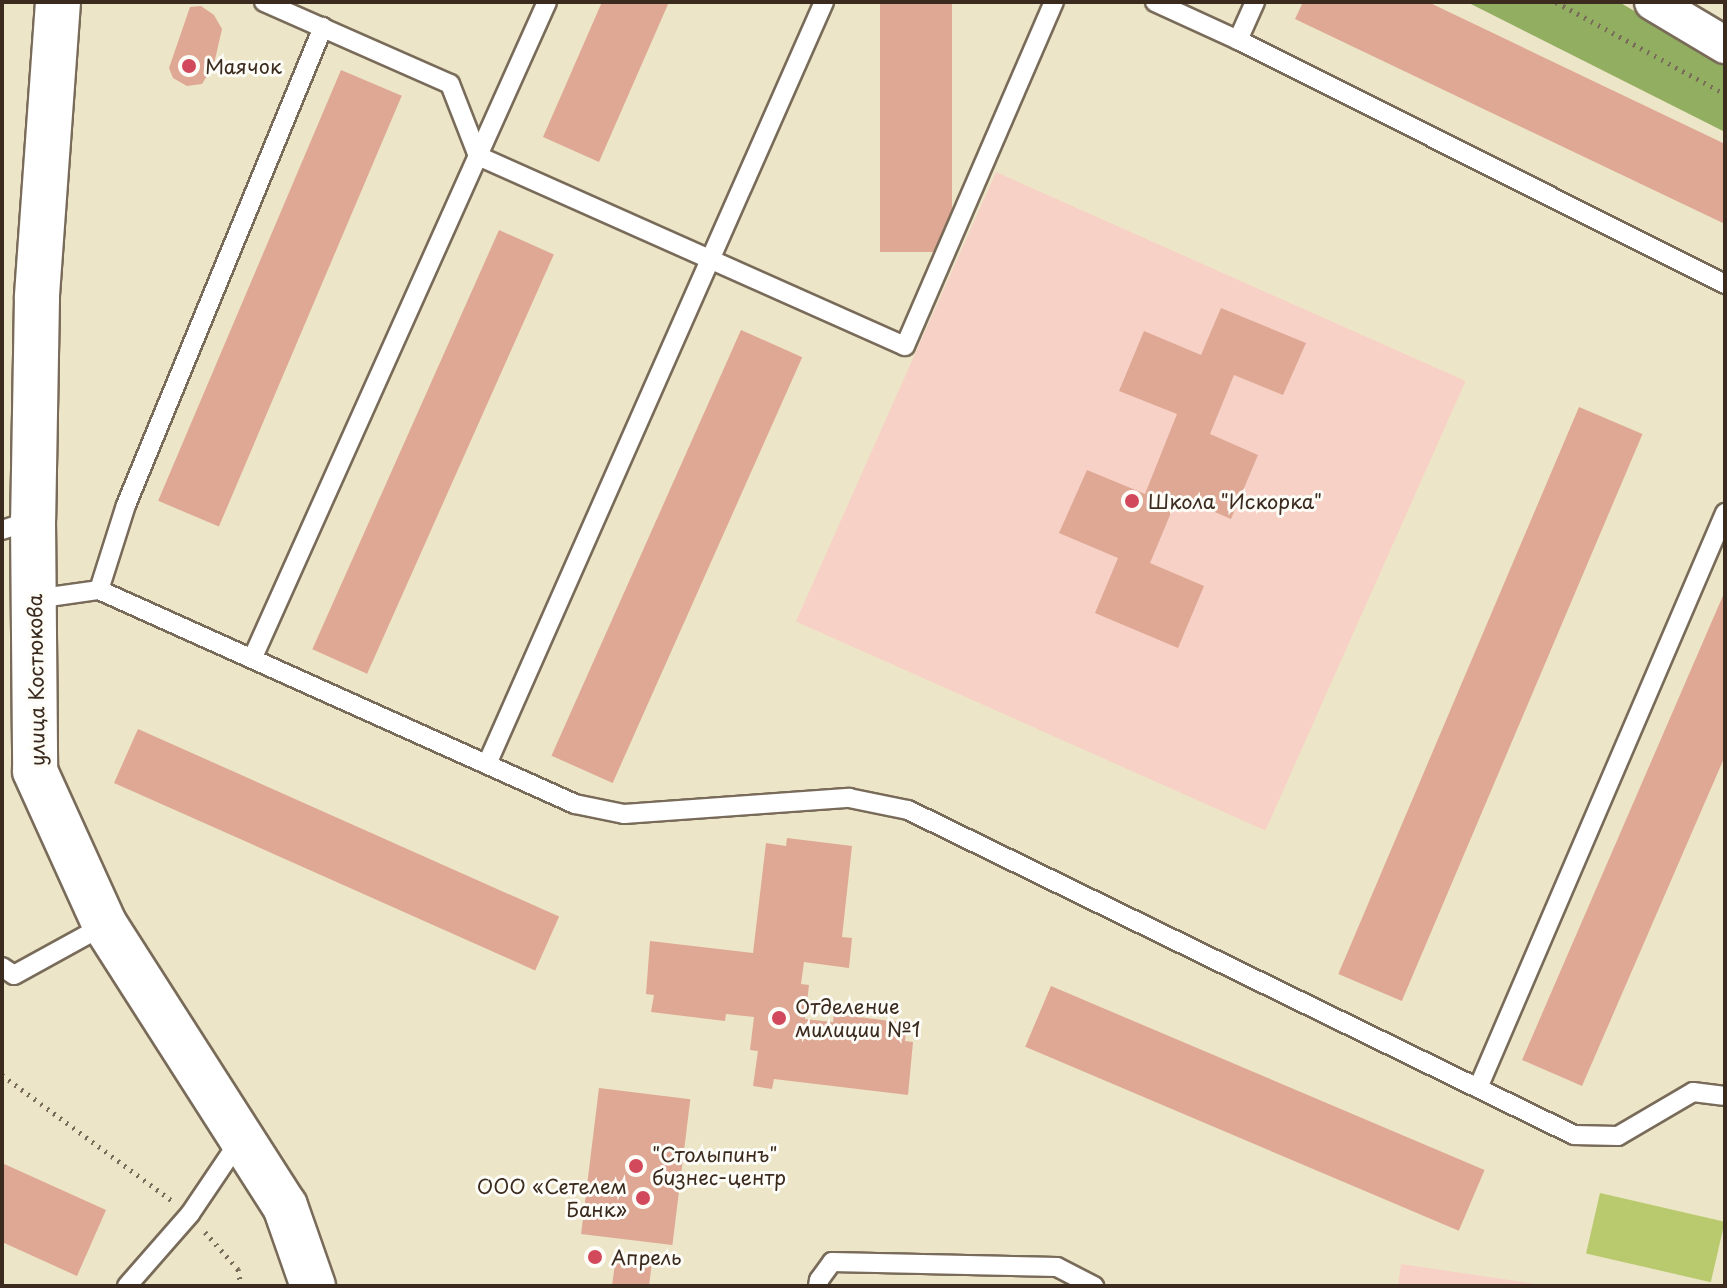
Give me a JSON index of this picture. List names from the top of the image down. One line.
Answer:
{"streets":{"main road":["улица Костюкова"]},"places":["Маячок","Школа \"Искорка\"","Отделение милиции №1","\"Столыпинъ\" бизнес-центр","ООО «Сетелем Банк»","Апрель"]}
